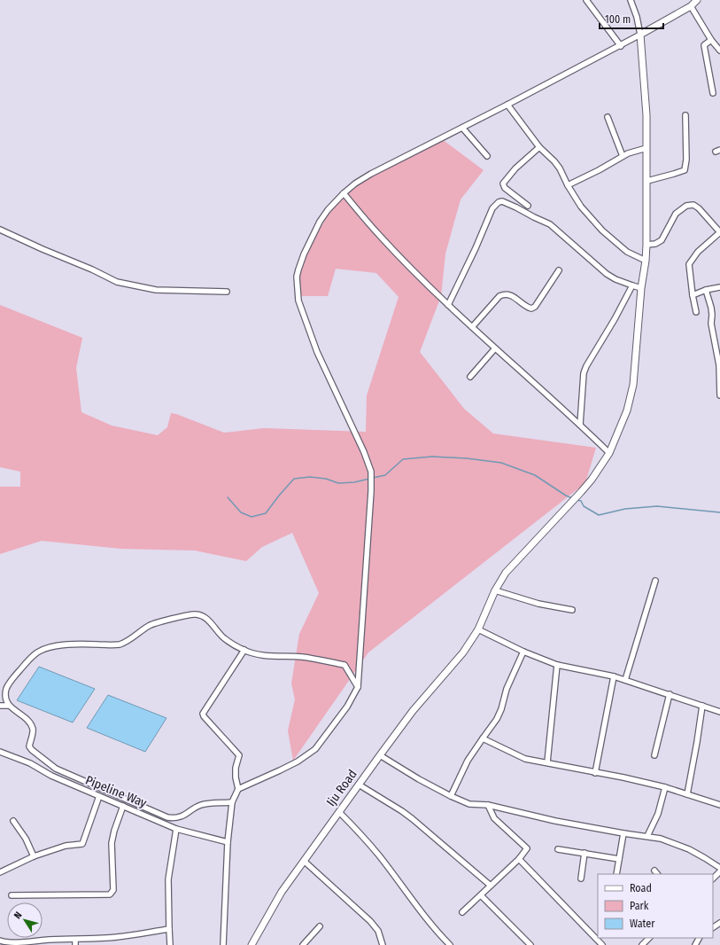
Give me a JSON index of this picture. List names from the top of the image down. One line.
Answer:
{"streets":{"main road":["Iju Road"],"street":["Pipeline Way"]},"legend":["Road","Park","Water"],"scale_bar":"100 m","north":"top left"}
